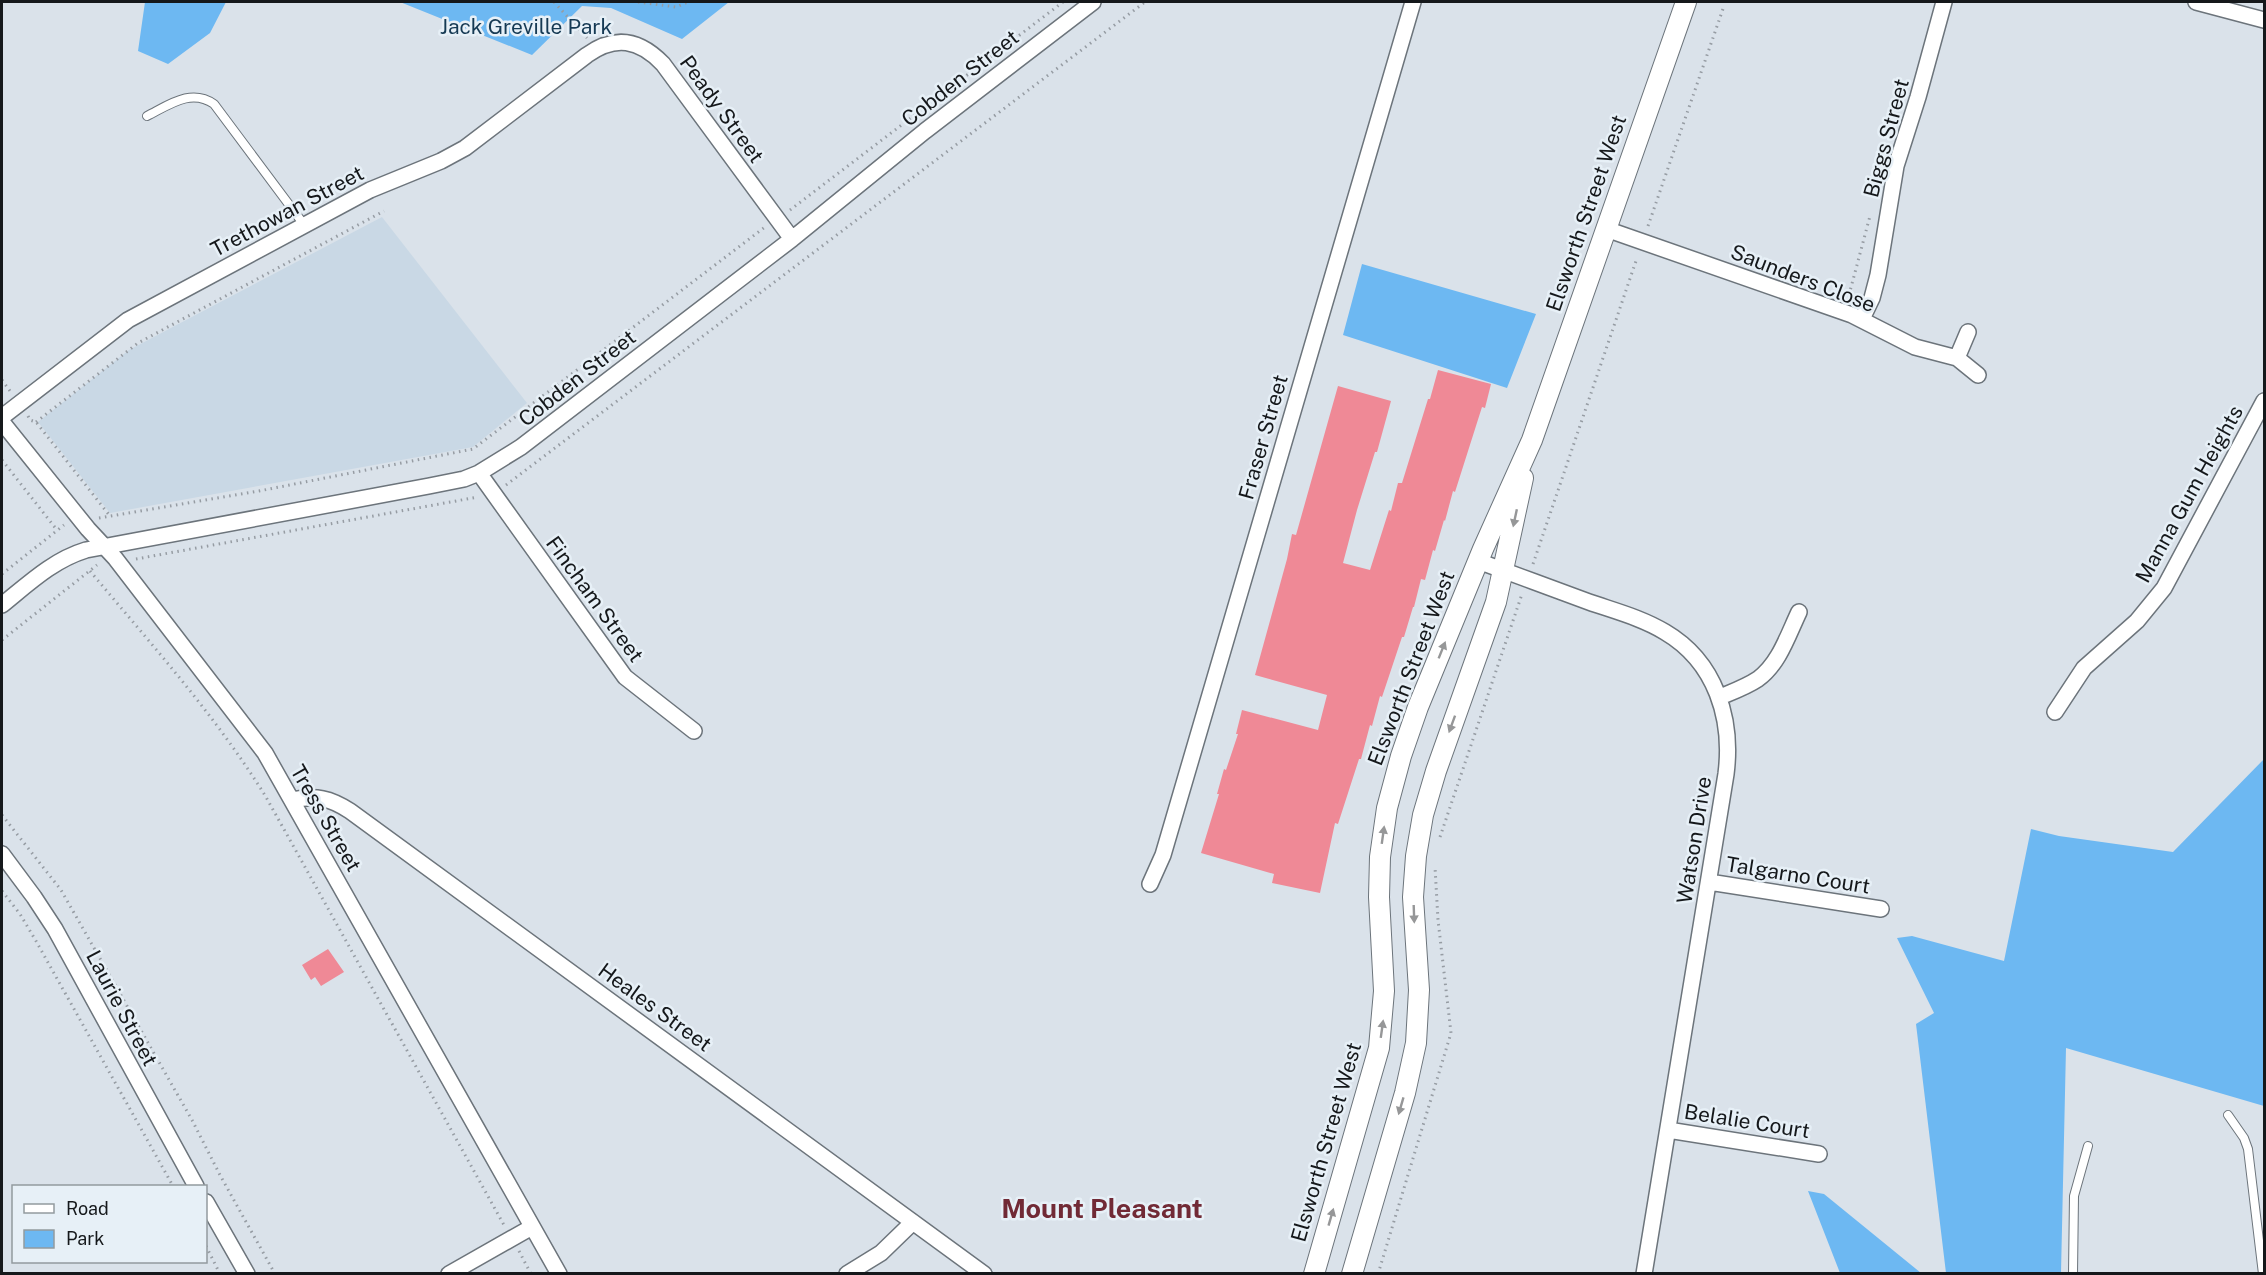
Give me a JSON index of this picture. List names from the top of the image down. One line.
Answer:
{"streets":{"street":["Cobden Street","Peady Street","Biggs Street","Trethowan Street","Elsworth Street West","Saunders Close","Fraser Street","Manna Gum Heights","Fincham Street","Tress Street","Watson Drive","Talgarno Court","Heales Street","Laurie Street","Belalie Court"]},"crossings":[["Cobden Street","Peady Street"],["Cobden Street","Fincham Street"],["Cobden Street","Tress Street"],["Peady Street","Trethowan Street"],["Biggs Street","Saunders Close"],["Trethowan Street","Tress Street"],["Elsworth Street West","Saunders Close"],["Elsworth Street West","Watson Drive"],["Tress Street","Heales Street"],["Watson Drive","Talgarno Court"],["Watson Drive","Belalie Court"]],"districts":["Mount Pleasant"],"parks":["Jack Greville Park"],"legend":["Road","Park"]}
